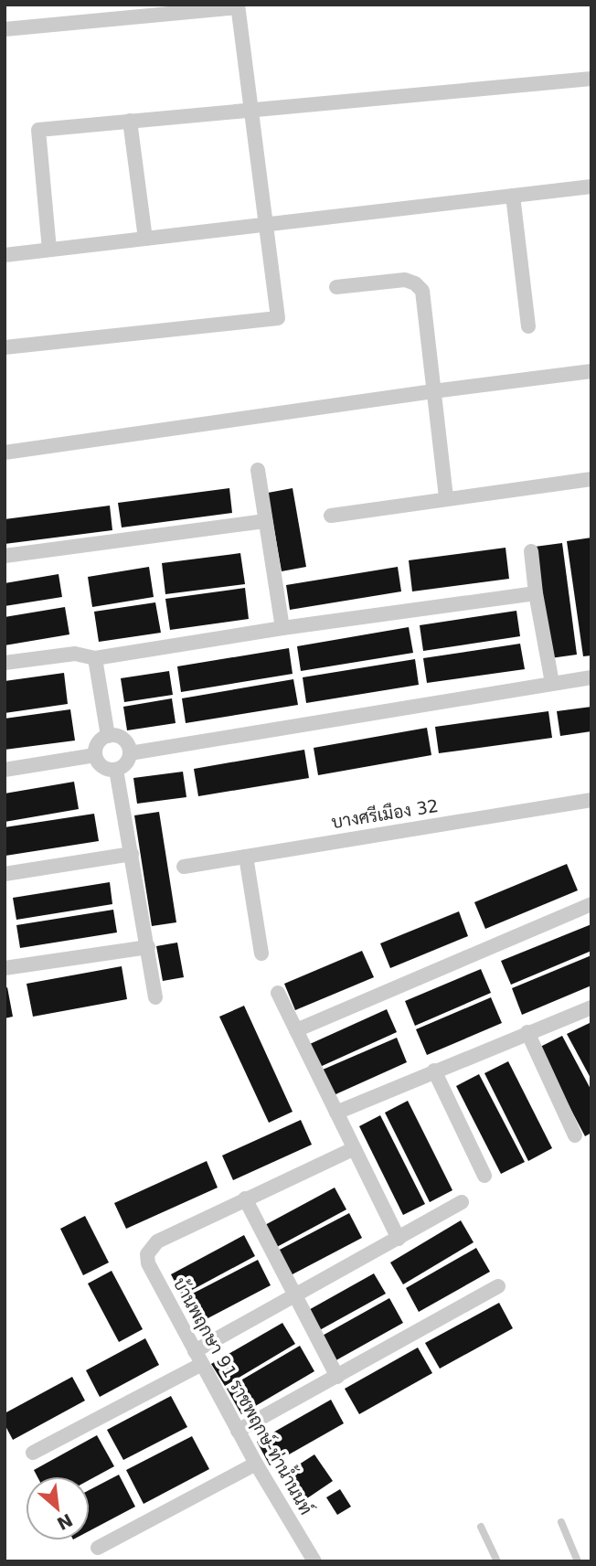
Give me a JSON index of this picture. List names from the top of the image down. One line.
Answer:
{"streets":{"street":["บางศรีเมือง 32","บ้านพฤกษา 91 ราชพฤกษ์-ท่าน้ำนนท์"]},"north":"bottom right"}
